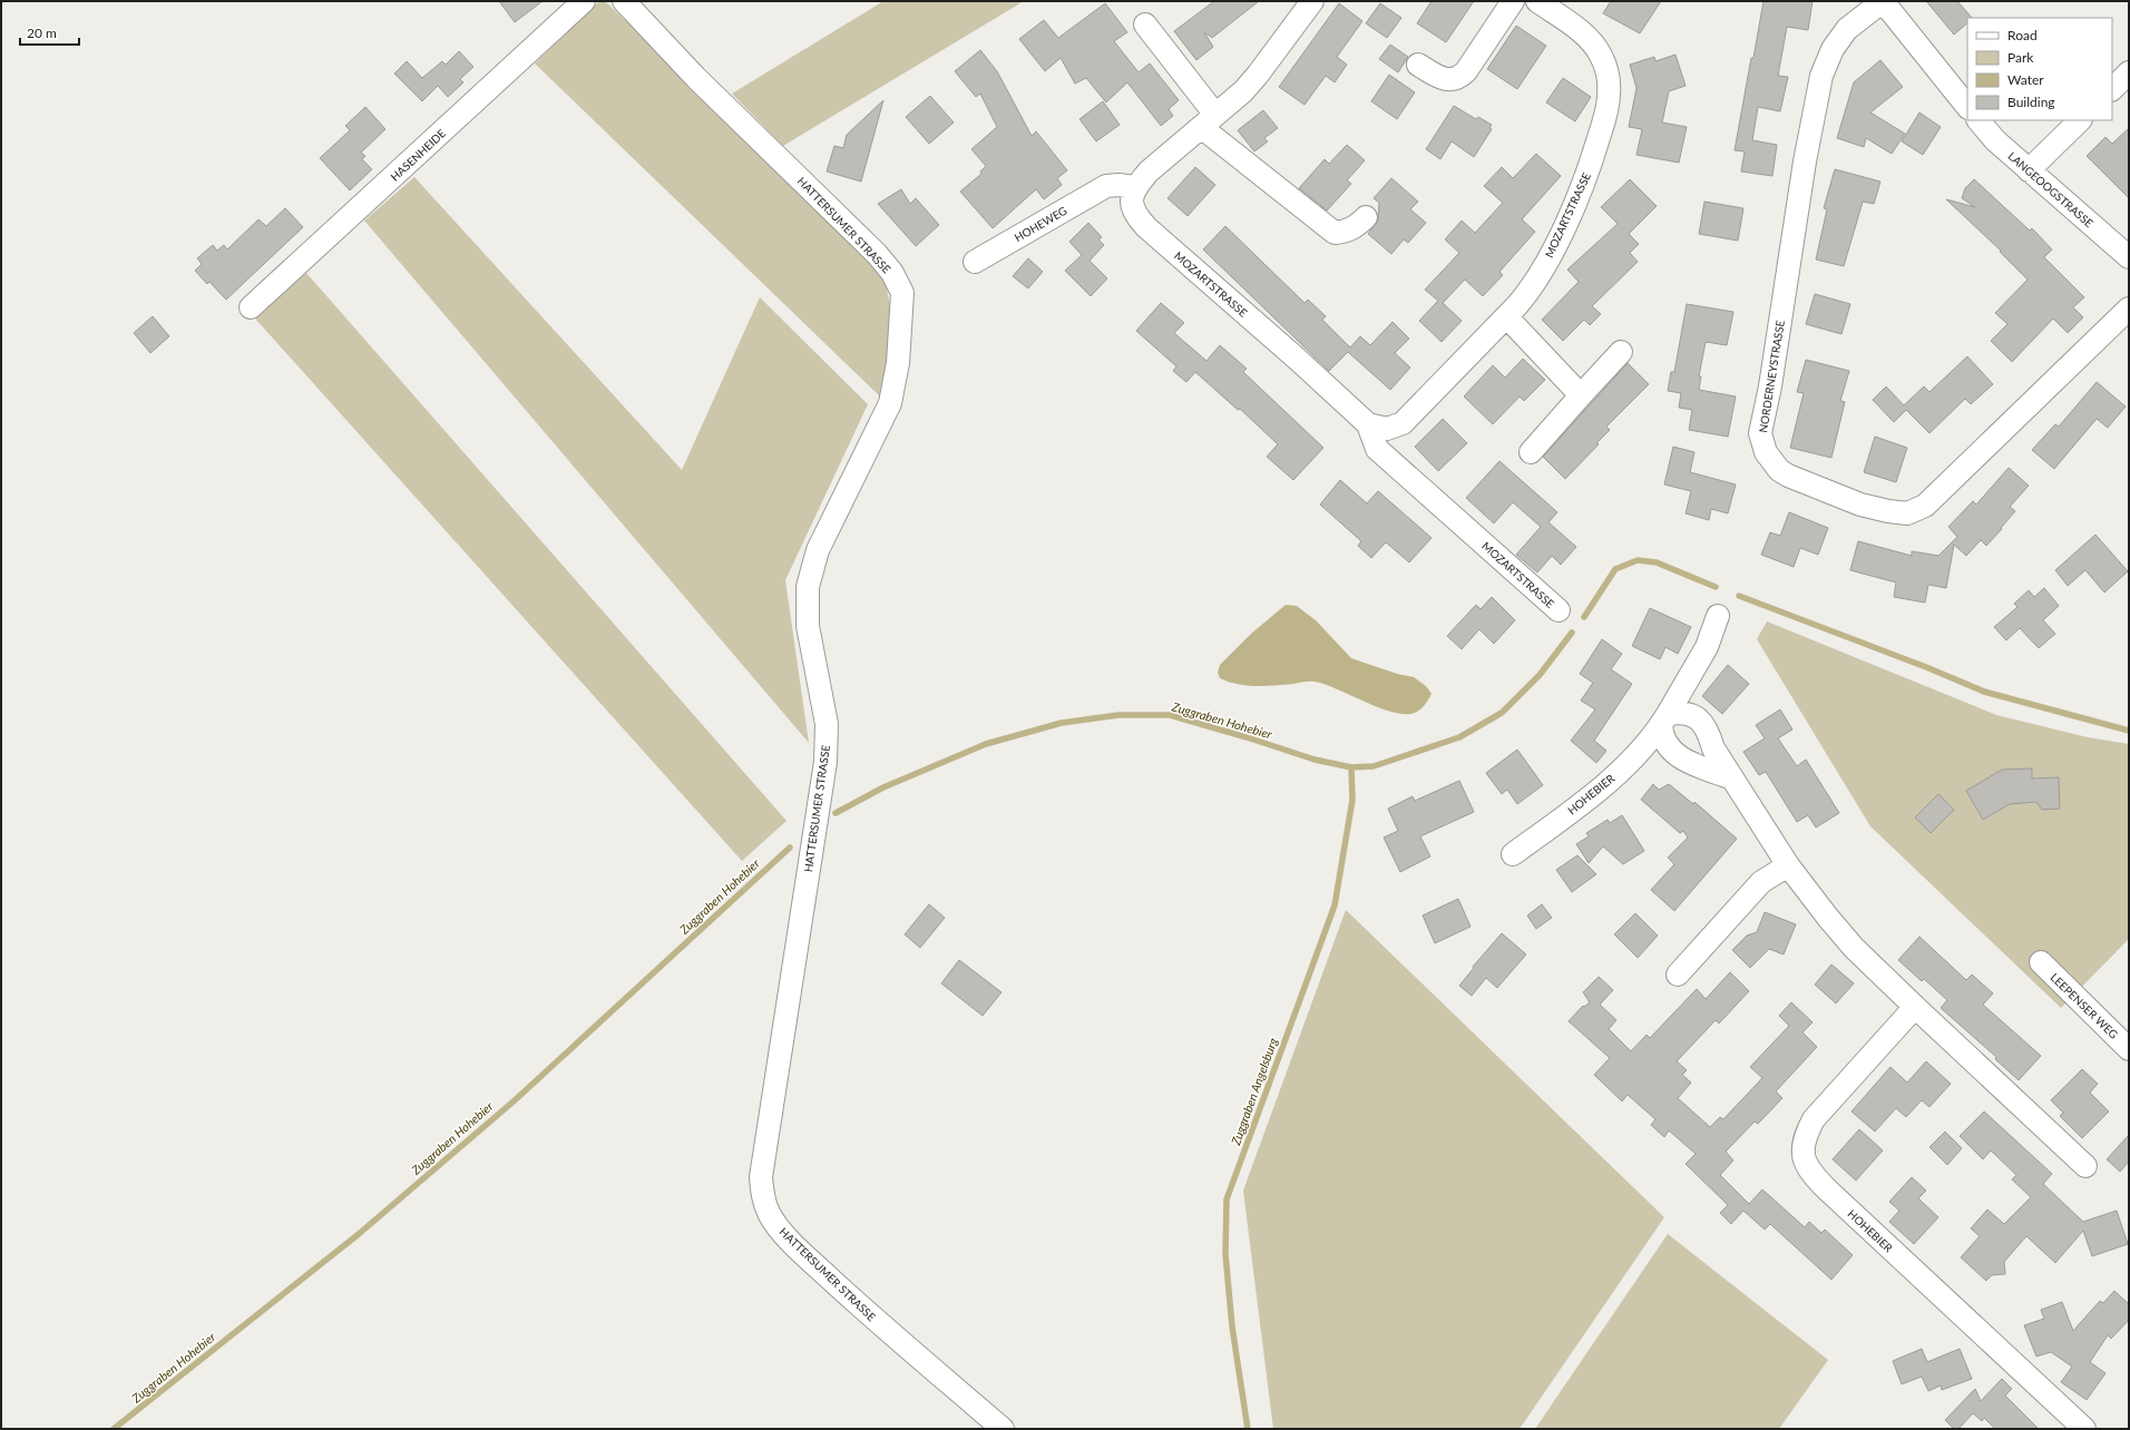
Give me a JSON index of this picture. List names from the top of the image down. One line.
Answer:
{"streets":{"street":["HASENHEIDE","LANGEOOGSTRASSE","MOZARTSTRASSE","HOHEWEG","HATTERSUMER STRASSE","NORDERNEYSTRASSE","HOHEBIER","LEEPENSER WEG"]},"crossings":[["MOZARTSTRASSE","HOHEWEG"]],"water":["Zuggraben Hohebier","Zuggraben Angelsburg"],"legend":["Road","Park","Water","Building"],"scale_bar":"20 m"}
